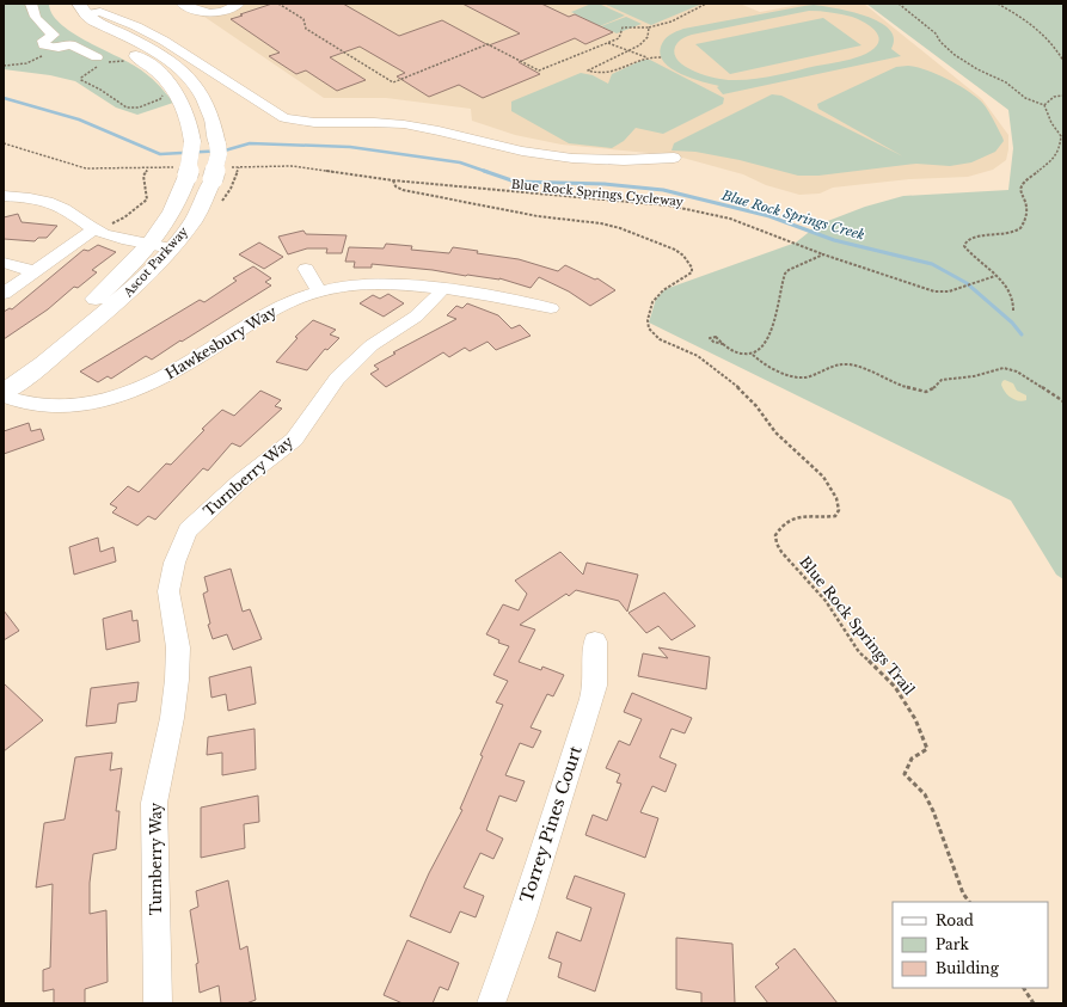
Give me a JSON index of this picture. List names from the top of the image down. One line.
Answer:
{"streets":{"main road":["Ascot Parkway"],"street":["Hawkesbury Way","Turnberry Way","Torrey Pines Court"],"path":["Blue Rock Springs Cycleway","Blue Rock Springs Trail"]},"crossings":[["Blue Rock Springs Cycleway","Blue Rock Springs Trail"],["Ascot Parkway","Hawkesbury Way"],["Hawkesbury Way","Turnberry Way"]],"water":["Blue Rock Springs Creek"],"legend":["Road","Park","Building"]}
